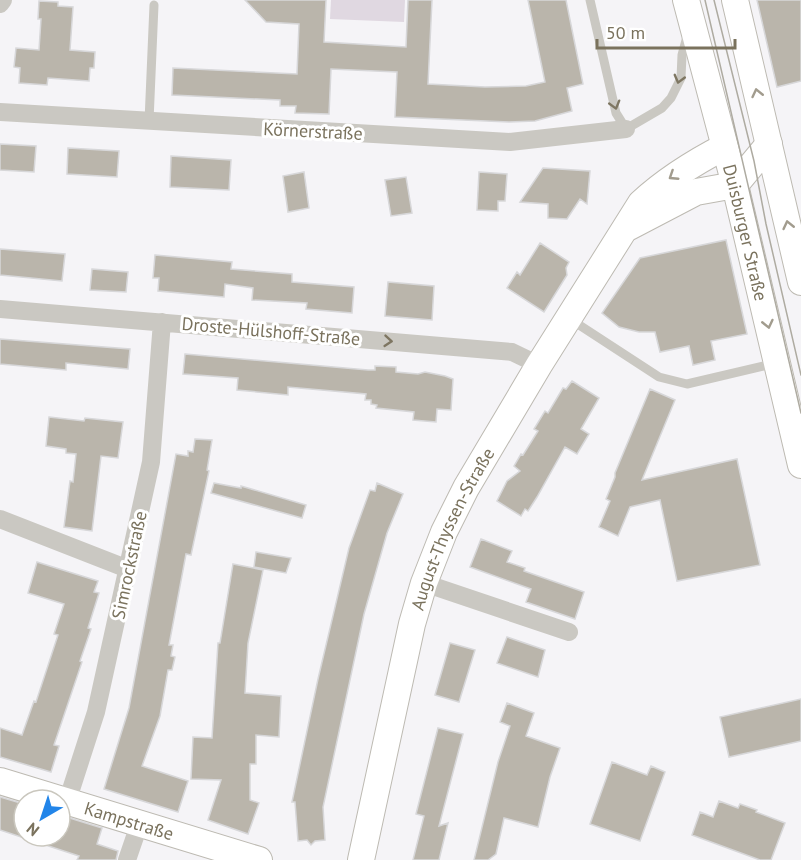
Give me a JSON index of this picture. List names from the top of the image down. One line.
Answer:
{"streets":{"street":["Körnerstraße","Duisburger Straße","Droste-Hülshoff-Straße","August-Thyssen-Straße","Simrockstraße","Kampstraße"]},"crossings":[["Duisburger Straße","August-Thyssen-Straße"],["Droste-Hülshoff-Straße","August-Thyssen-Straße"],["Droste-Hülshoff-Straße","Simrockstraße"]],"one_way":["Droste-Hülshoff-Straße"],"scale_bar":"50 m","north":"bottom left"}
